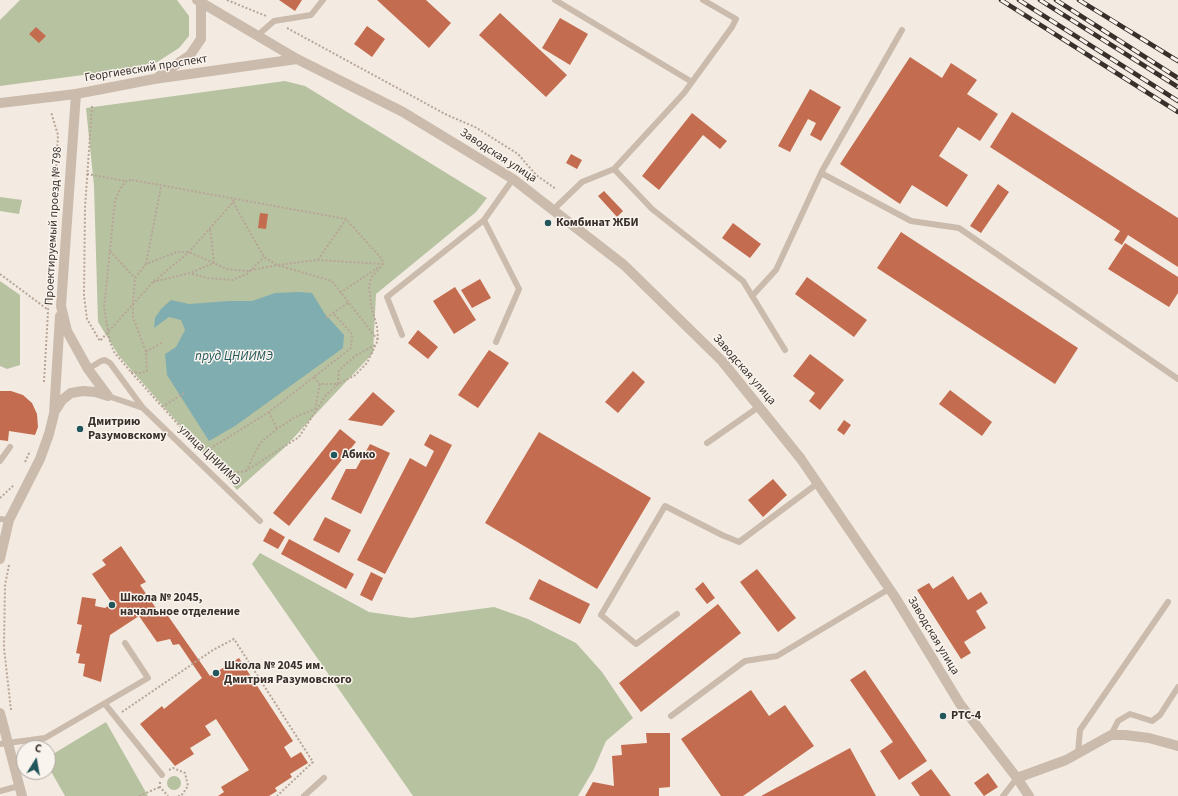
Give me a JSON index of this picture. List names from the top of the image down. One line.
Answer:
{"streets":{"street":["Георгиевский проспект","Заводская улица","Проектируемый проезд № 798"],"lane":["улица ЦНИИМЭ"]},"crossings":[["Георгиевский проспект","Заводская улица"],["Георгиевский проспект","Проектируемый проезд № 798"],["Проектируемый проезд № 798","улица ЦНИИМЭ"]],"water":["пруд ЦНИИМЭ"],"places":["Комбинат ЖБИ","Дмитрию Разумовскому","Абико","Школа № 2045, начальное отделение","Школа № 2045 им. Дмитрия Разумовского","РТС-4"],"north":"top"}
